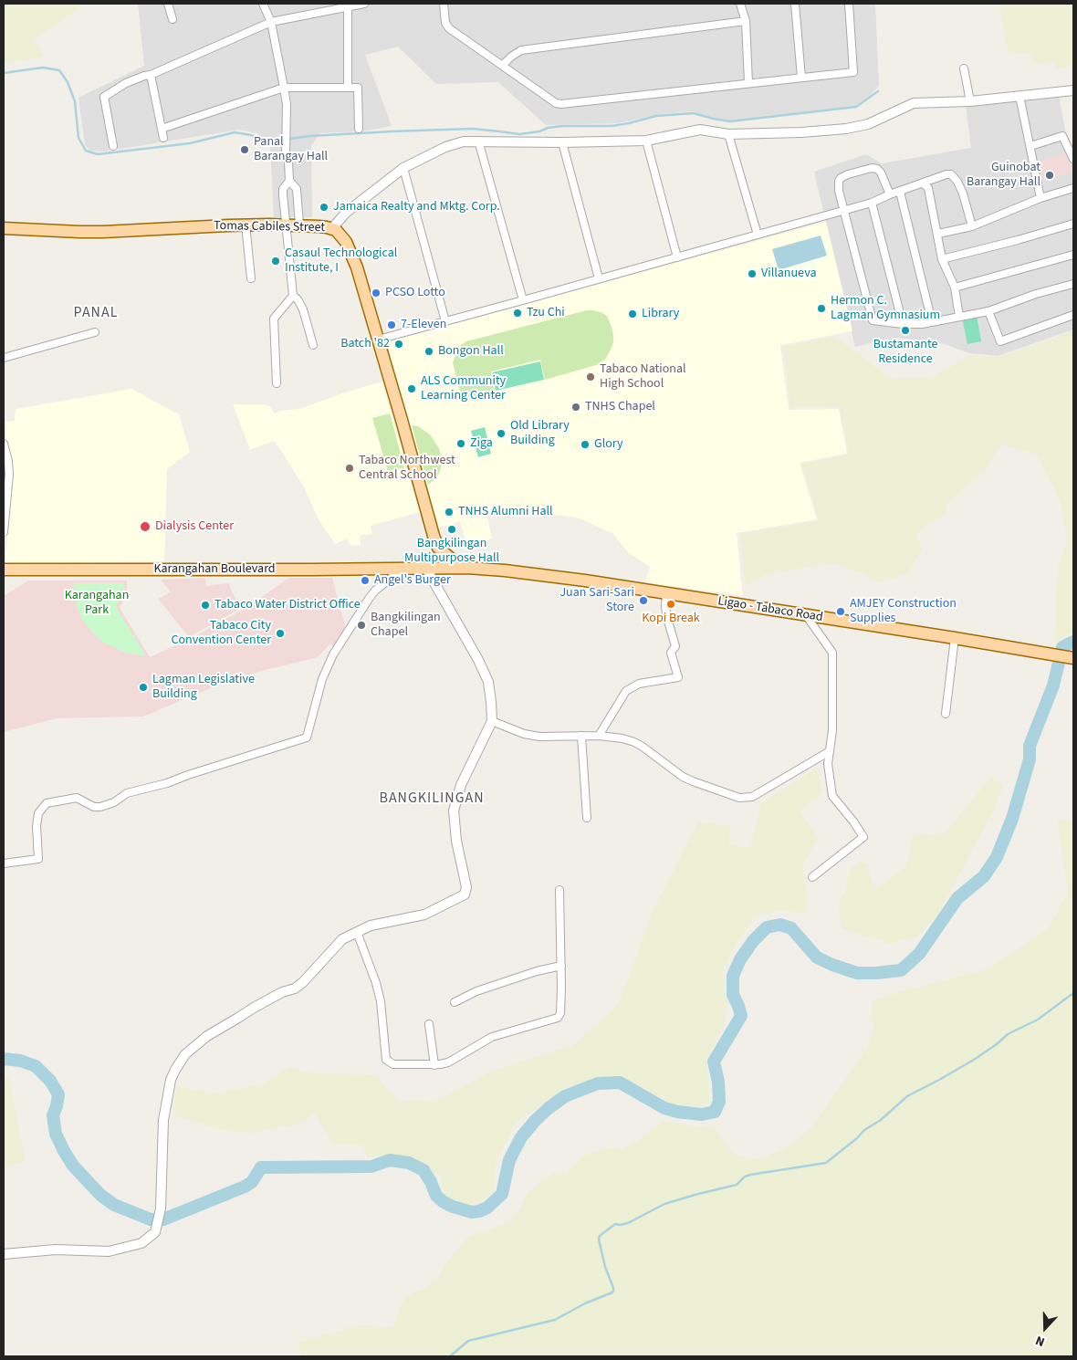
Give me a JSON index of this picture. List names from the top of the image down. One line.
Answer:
{"streets":{"main road":["Tomas Cabiles Street","Karangahan Boulevard","Ligao - Tabaco Road"]},"crossings":[["Tomas Cabiles Street","Ligao - Tabaco Road"],["Karangahan Boulevard","Ligao - Tabaco Road"]],"districts":["PANAL","BANGKILINGAN"],"parks":["Karangahan Park"],"places":["Panal Barangay Hall","Guinobat Barangay Hall","Jamaica Realty and Mktg. Corp.","Casaul Technological Institute, I","Villanueva","PCSO Lotto","Hermon C. Lagman Gymnasium","Tzu Chi","Library","7-Eleven","Bustamante Residence","Batch '82","Bongon Hall","Tabaco National High School","ALS Community Learning Center","TNHS Chapel","Old Library Building","Ziga","Glory","Tabaco Northwest Central School","TNHS Alumni Hall","Dialysis Center","Bangkilingan Multipurpose Hall","Angel's Burger","Juan Sari-Sari Store","Kopi Break","Tabaco Water District Office","AMJEY Construction Supplies","Bangkilingan Chapel","Tabaco City Convention Center","Lagman Legislative Building"],"north":"bottom"}
